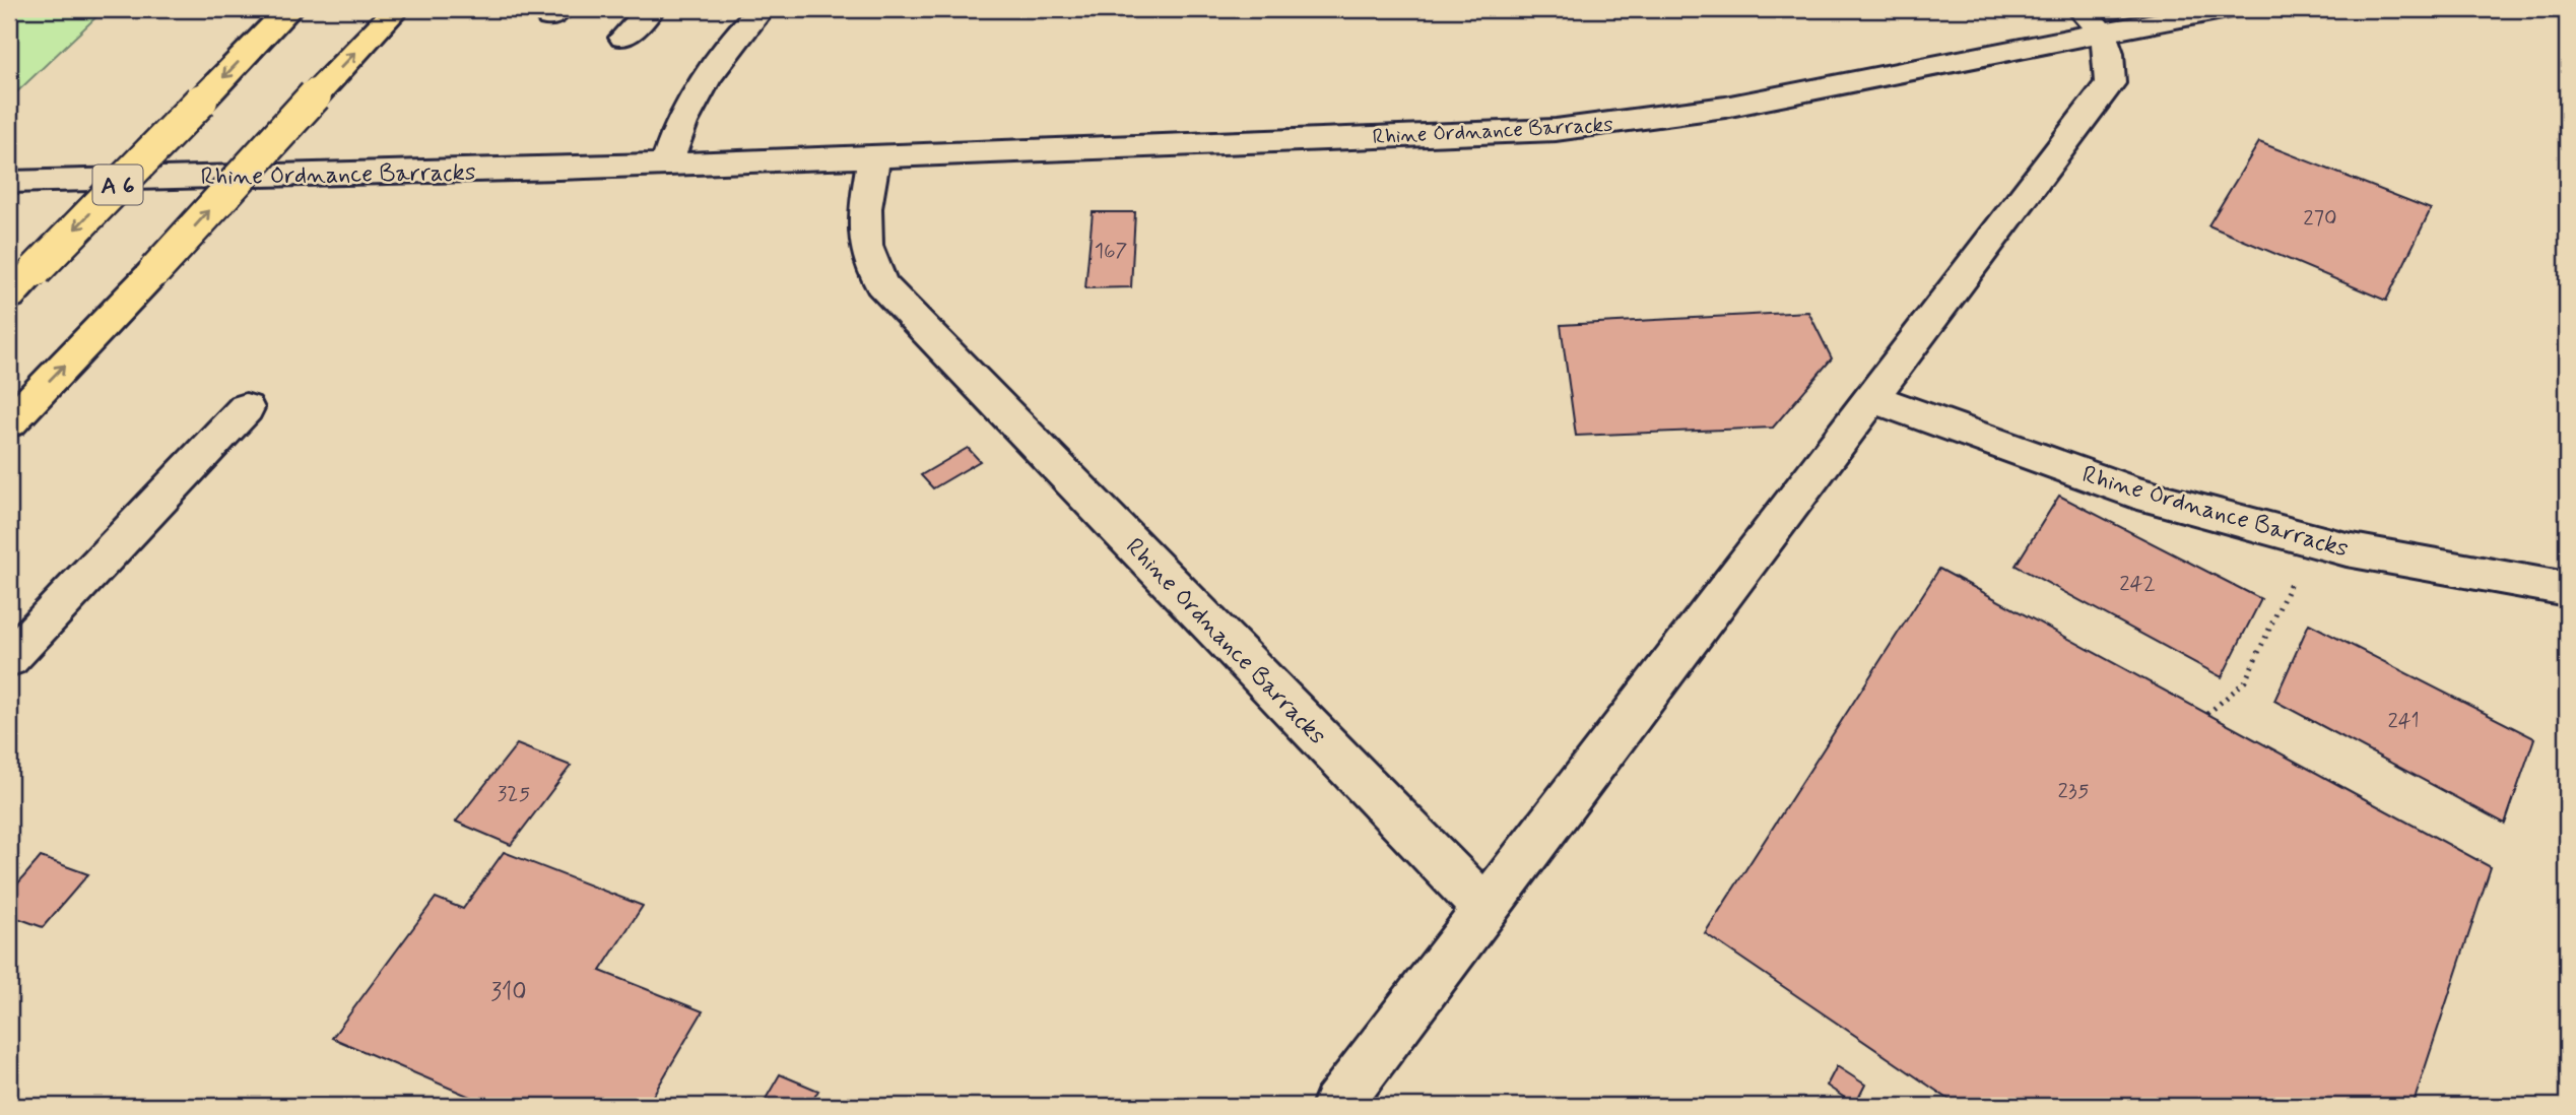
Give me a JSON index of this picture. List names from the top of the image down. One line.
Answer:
{"streets":{"highway":["A 6"],"street":["Rhine Ordnance Barracks"]},"house_numbers":["270","167","242","241","235","325","310"]}
